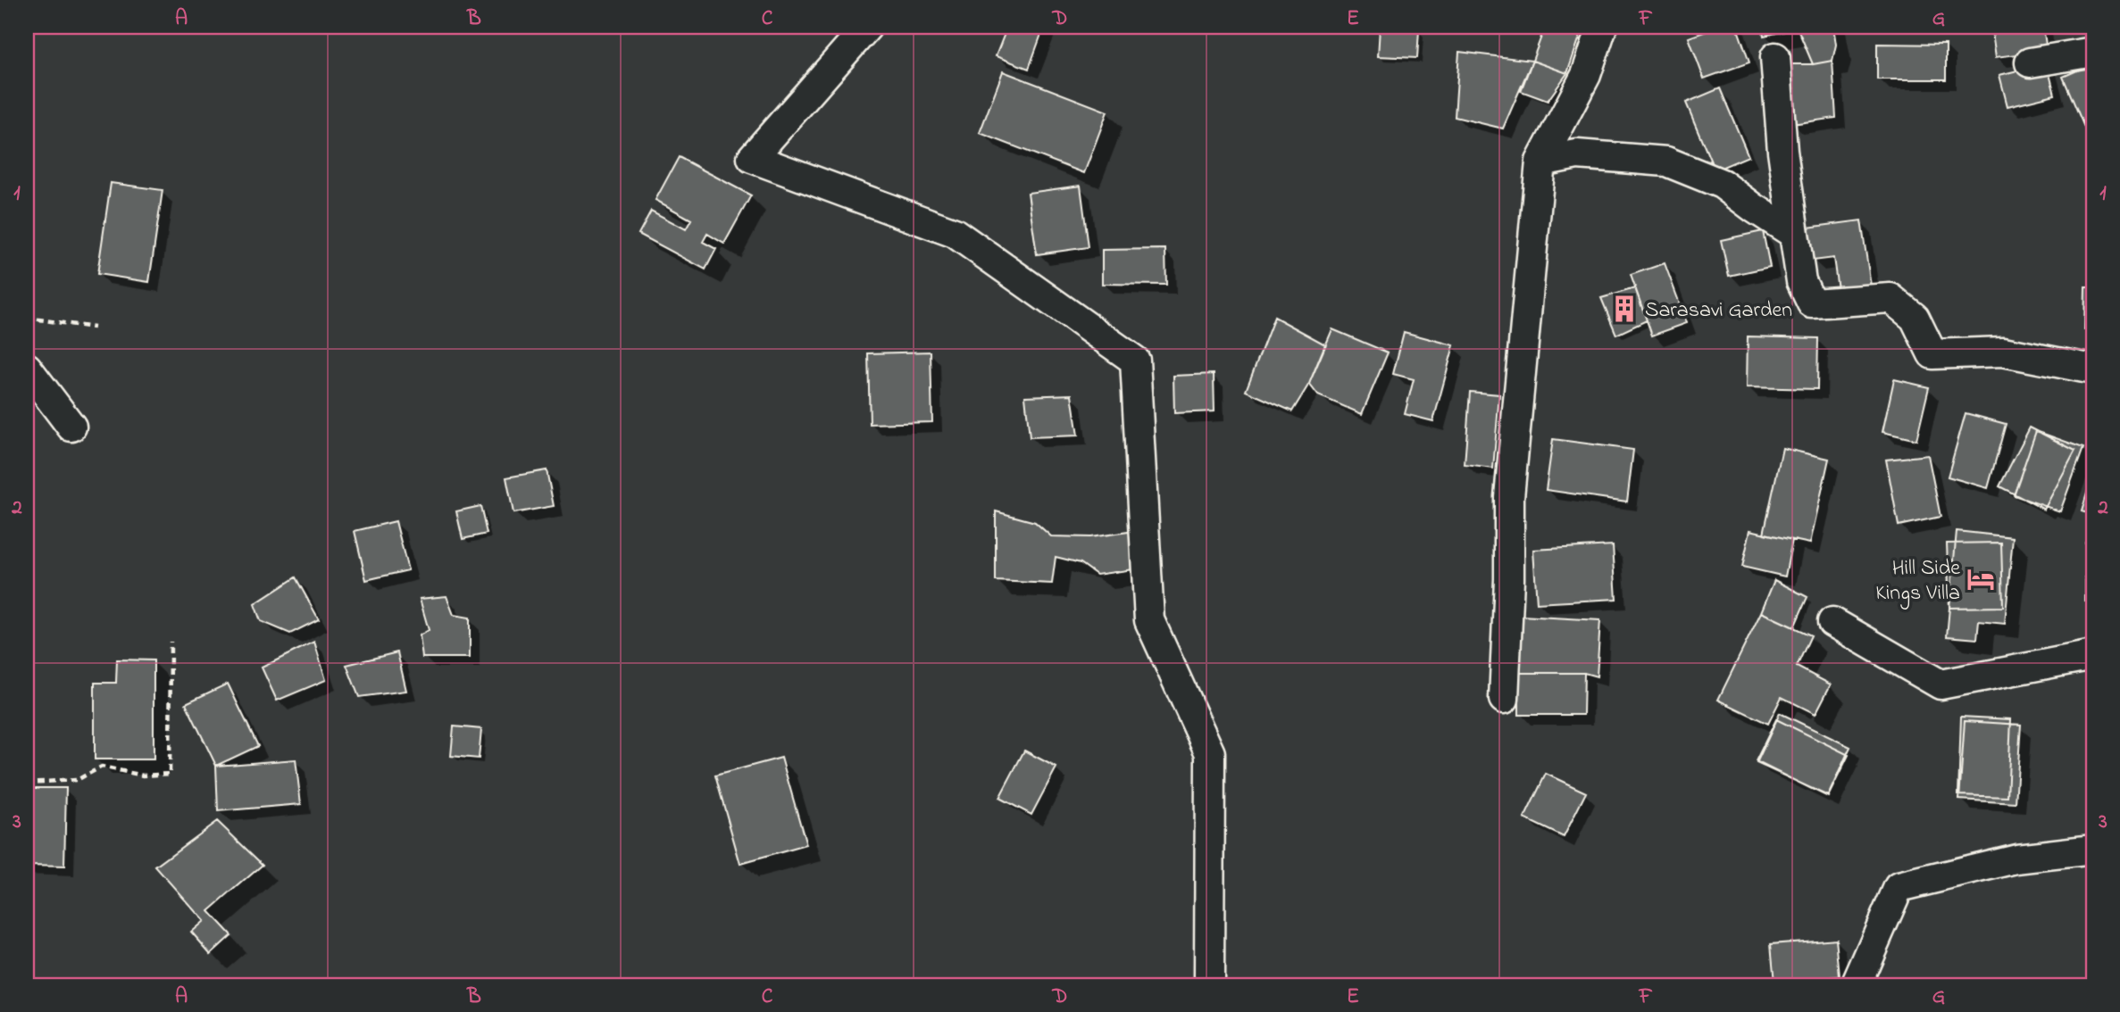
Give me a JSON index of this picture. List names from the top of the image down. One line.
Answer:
{"places":{"building":["Sarasavi Garden"],"hotel":["Hill Side Kings Villa"]},"grid":{"columns":["A","B","C","D","E","F","G"],"rows":["1","2","3"]}}
